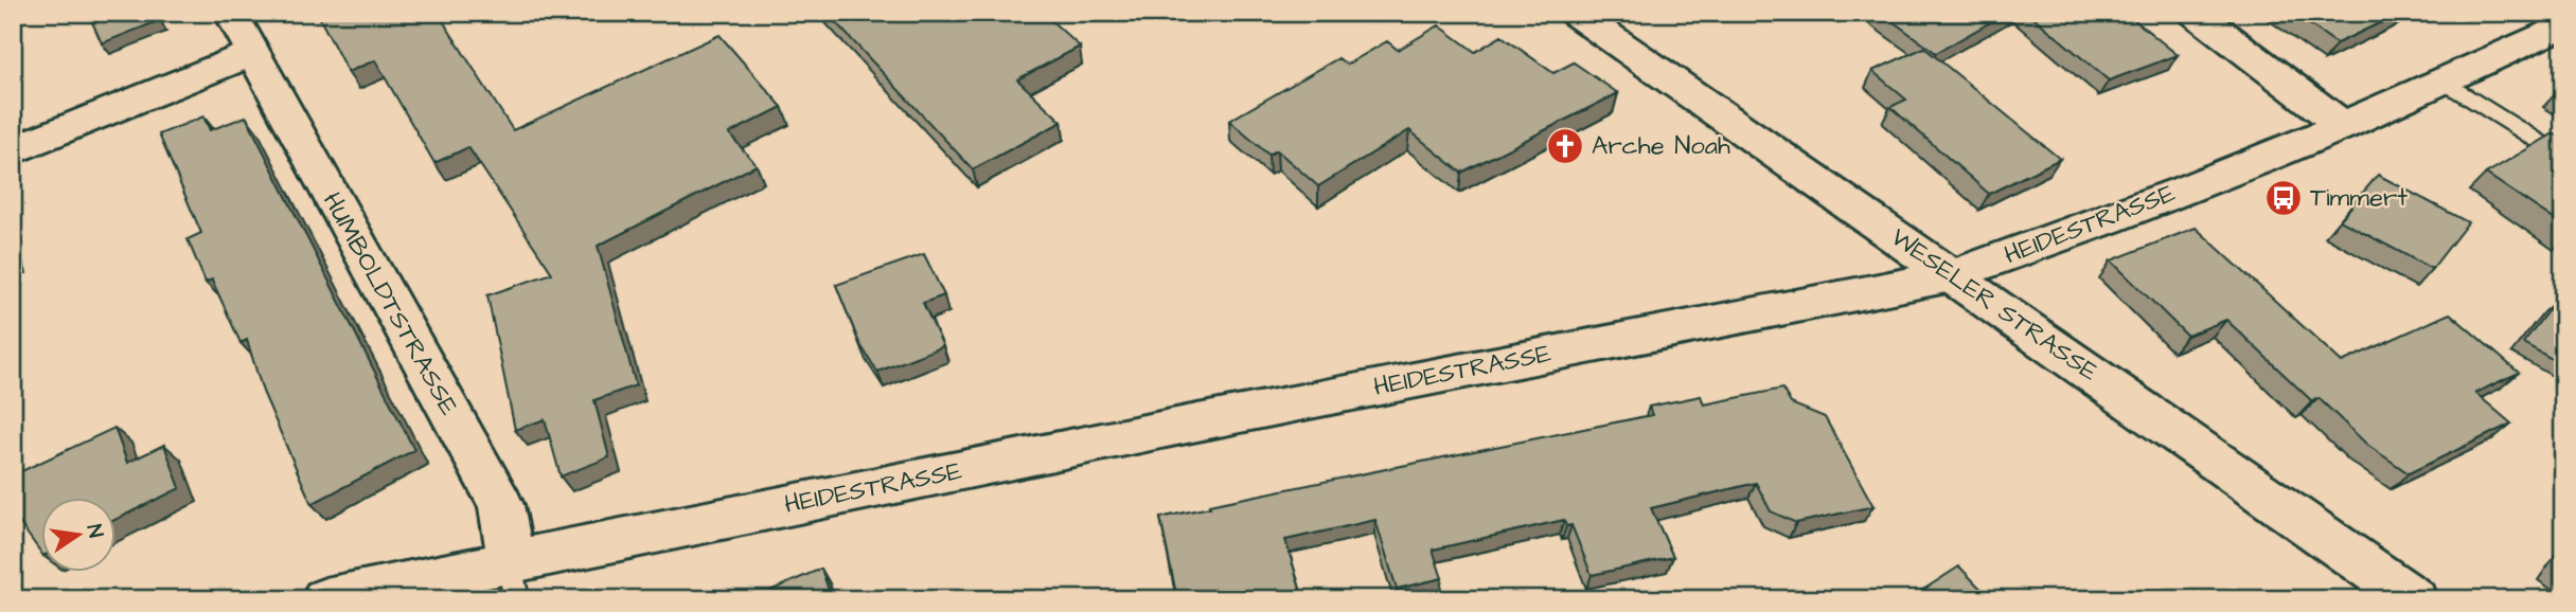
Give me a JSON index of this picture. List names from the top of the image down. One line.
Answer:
{"streets":{"street":["HEIDESTRASSE","HUMBOLDTSTRASSE","WESELER STRASSE"]},"crossings":[["HEIDESTRASSE","HUMBOLDTSTRASSE"],["HEIDESTRASSE","WESELER STRASSE"]],"places":{"church":["Arche Noah"],"bus stop":["Timmert"]},"north":"right"}
